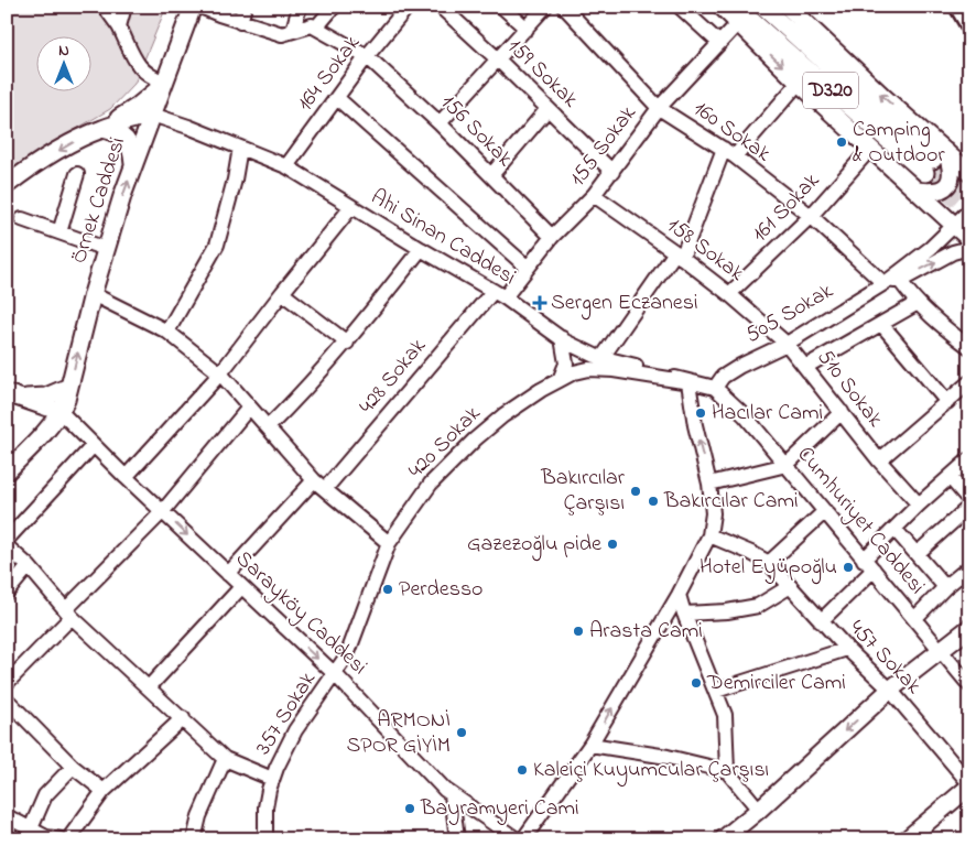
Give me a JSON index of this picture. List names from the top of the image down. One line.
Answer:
{"streets":{"main road":["D320","Örnek Caddesi"],"street":["164 Sokak","159 Sokak","156 Sokak","160 Sokak","155 Sokak","161 Sokak","Ahi Sinan Caddesi","158 Sokak","505 Sokak","428 Sokak","510 Sokak","420 Sokak","Cumhuriyet Caddesi","Sarayköy Caddesi","457 Sokak","357 Sokak"]},"crossings":[["164 Sokak","156 Sokak"],["164 Sokak","Ahi Sinan Caddesi"],["159 Sokak","155 Sokak"],["D320","155 Sokak"],["156 Sokak","155 Sokak"],["160 Sokak","155 Sokak"],["160 Sokak","161 Sokak"],["160 Sokak","505 Sokak"],["155 Sokak","Ahi Sinan Caddesi"],["155 Sokak","158 Sokak"],["155 Sokak","428 Sokak"],["Örnek Caddesi","Ahi Sinan Caddesi"],["Örnek Caddesi","Sarayköy Caddesi"],["161 Sokak","158 Sokak"],["Ahi Sinan Caddesi","505 Sokak"],["Ahi Sinan Caddesi","428 Sokak"],["Ahi Sinan Caddesi","420 Sokak"],["Ahi Sinan Caddesi","Cumhuriyet Caddesi"],["158 Sokak","505 Sokak"],["158 Sokak","510 Sokak"],["505 Sokak","510 Sokak"],["505 Sokak","Cumhuriyet Caddesi"],["428 Sokak","Sarayköy Caddesi"],["420 Sokak","Sarayköy Caddesi"],["420 Sokak","357 Sokak"],["Sarayköy Caddesi","357 Sokak"]],"one_way":["Örnek Caddesi"],"places":{"other":["Camping & Outdoor","Hacılar Cami","Bakırcılar Çarşısı","Bakırcılar Cami","Gazezoğlu pide","Hotel Eyüpoğlu","Perdesso","Arasta Cami","Demirciler Cami","ARMONİ SPOR GİYİM","Kaleiçi Kuyumcular Çarşısı","Bayramyeri Cami"],"health":["Sergen Eczanesi"]},"north":"top"}
